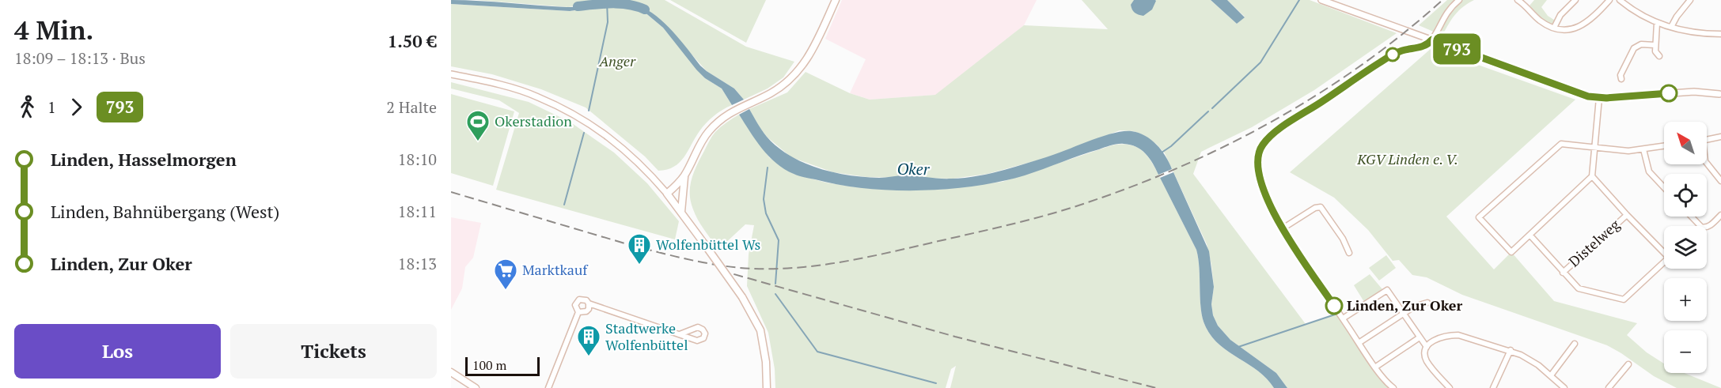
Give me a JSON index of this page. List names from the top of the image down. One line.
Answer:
{"streets":{"street":["Distelweg"]},"water":["Oker"],"parks":["Anger","KGV Linden e. V."],"places":{"sports":["Okerstadion"],"building":["Wolfenbüttel Ws","Stadtwerke Wolfenbüttel"],"supermarket":["Marktkauf"],"other":["Linden, Zur Oker"]},"lines":["bus line 793"],"scale_bar":"100 m","north":"top left","page":{"heading":["4 Min.","18:09 – 18:13 · Bus","1.50 €"],"on_map":"793","legs":["1","793","2 Halte"],"map_buttons":["+","−"],"list":[{"name":"Linden, Hasselmorgen","value":"18:10"},{"name":"Linden, Bahnübergang (West)","value":"18:11"},{"name":"Linden, Zur Oker","value":"18:13"}],"buttons":["Los","Tickets"],"scale":"100 m"}}
